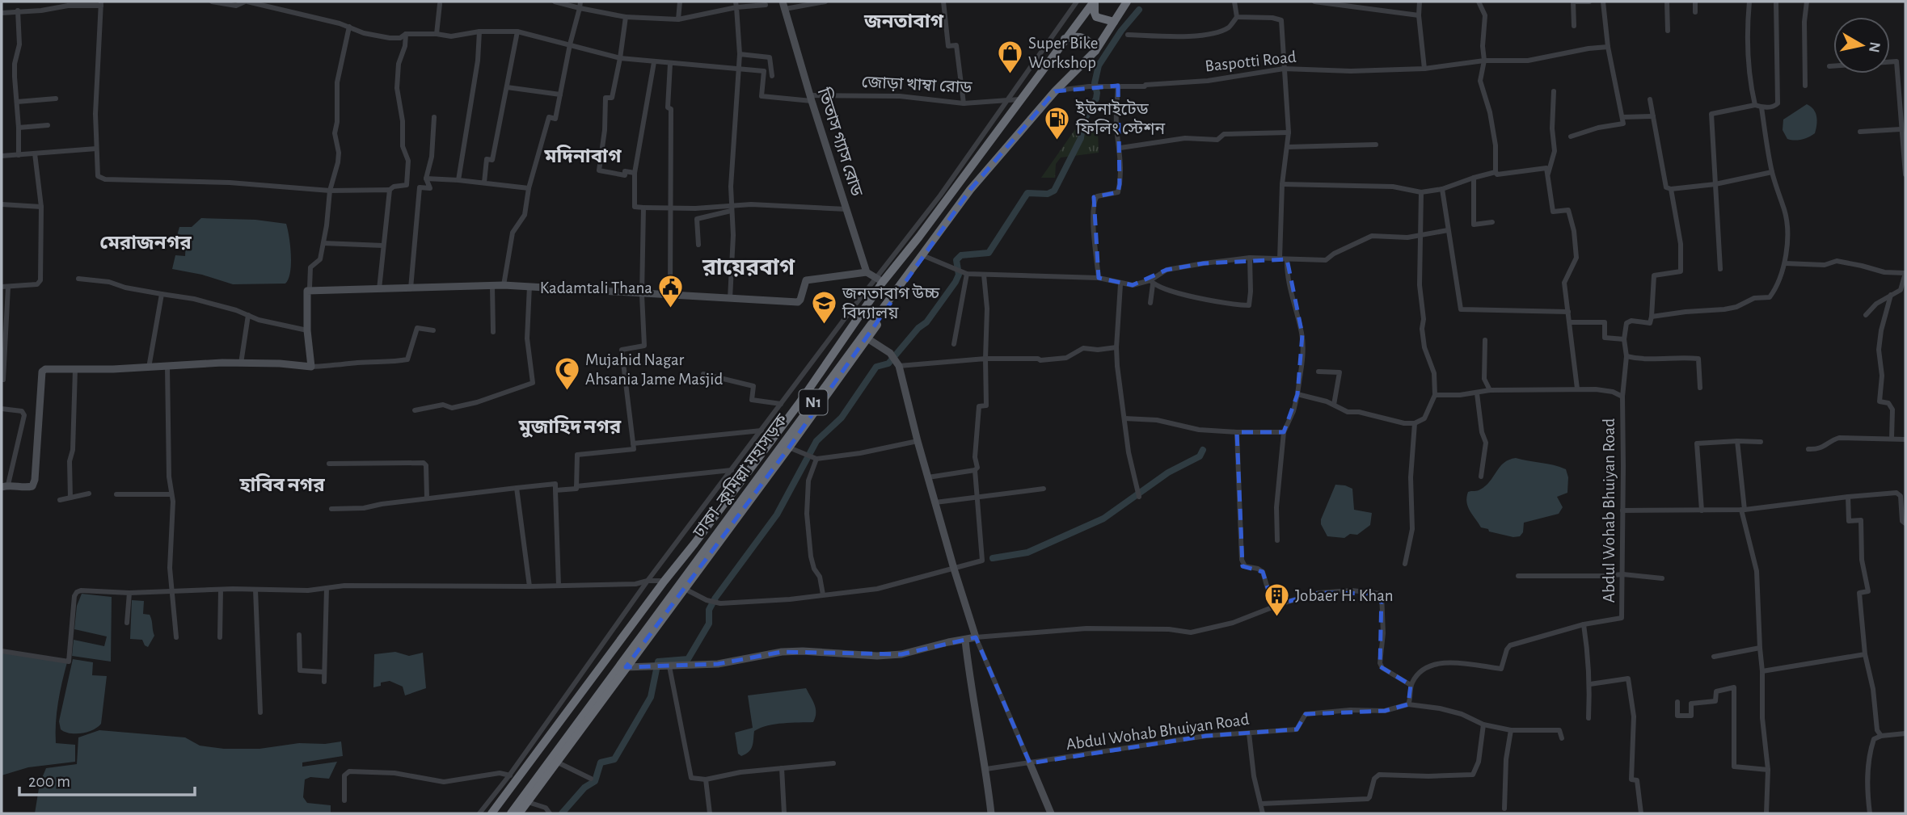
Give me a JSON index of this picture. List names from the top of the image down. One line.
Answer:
{"streets":{"highway":["N1","ঢাকা–কুমিল্লা মহাসড়ক"],"street":["Baspotti Road","জোড়া খাম্বা রোড","তিতাস গ্যাস রোড","Abdul Wohab Bhuiyan Road"]},"crossings":[["Baspotti Road","ঢাকা–কুমিল্লা মহাসড়ক"],["জোড়া খাম্বা রোড","তিতাস গ্যাস রোড"],["জোড়া খাম্বা রোড","ঢাকা–কুমিল্লা মহাসড়ক"]],"districts":["জনতাবাগ","মদিনাবাগ","মেরাজনগর","রায়েরবাগ","মুজাহিদ নগর","হাবিব নগর"],"places":{"shop":["Super Bike Workshop"],"fuel station":["ইউনাইটেড ফিলিং স্টেশন"],"public building":["Kadamtali Thana"],"school or university":["জনতাবাগ উচ্চ বিদ্যালয়"],"mosque":["Mujahid Nagar Ahsania Jame Masjid"],"building":["Jobaer H. Khan"]},"scale_bar":"200 m","north":"right"}
